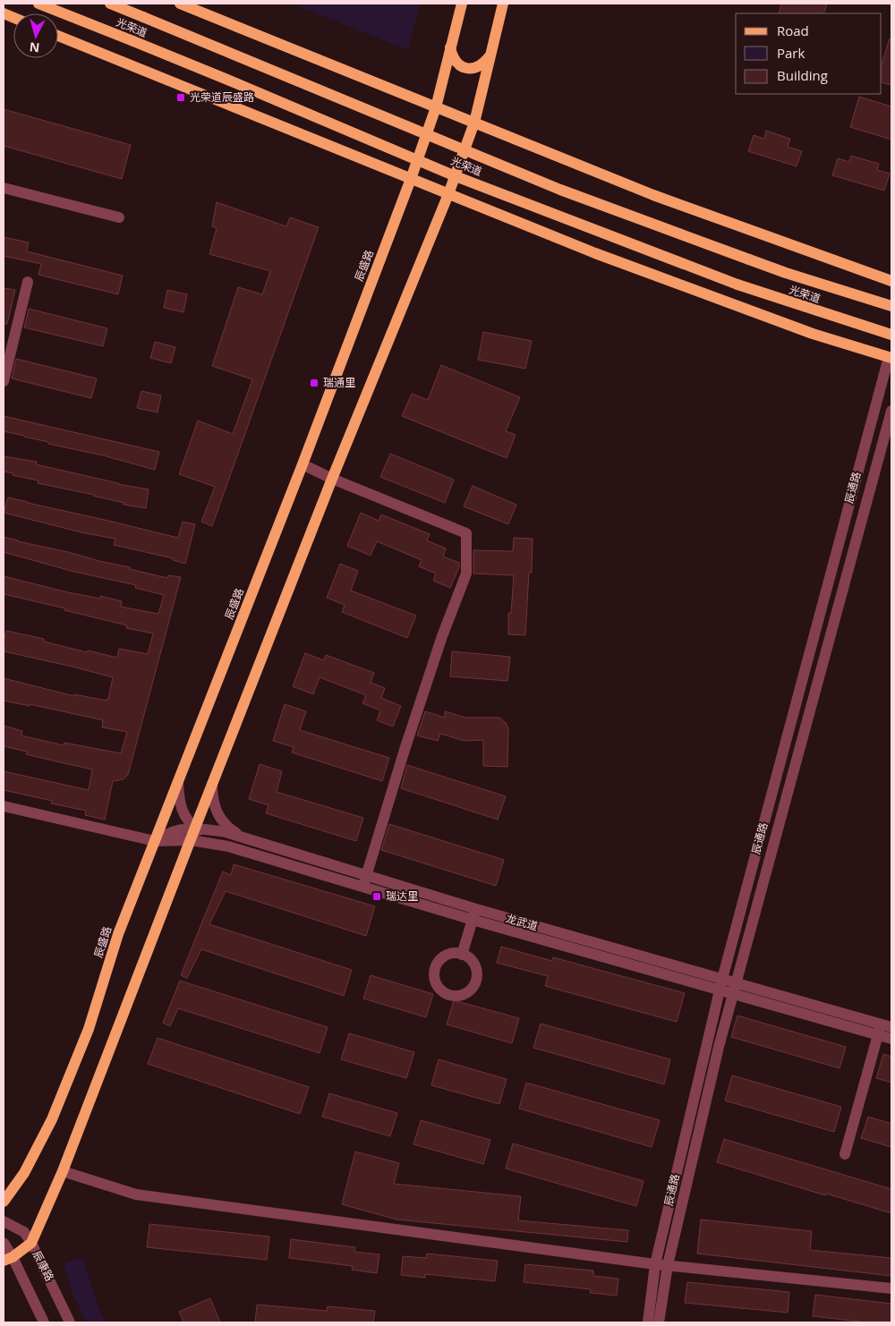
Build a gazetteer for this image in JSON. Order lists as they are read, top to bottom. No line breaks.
{"streets":{"main road":["光荣道","辰盛路"],"street":["辰通路","龙武道","辰康路"]},"crossings":[["辰盛路","龙武道"],["辰通路","龙武道"]],"places":{"transit":["光荣道辰盛路","瑞通里","瑞达里"]},"legend":["Road","Park","Building"],"north":"bottom"}
